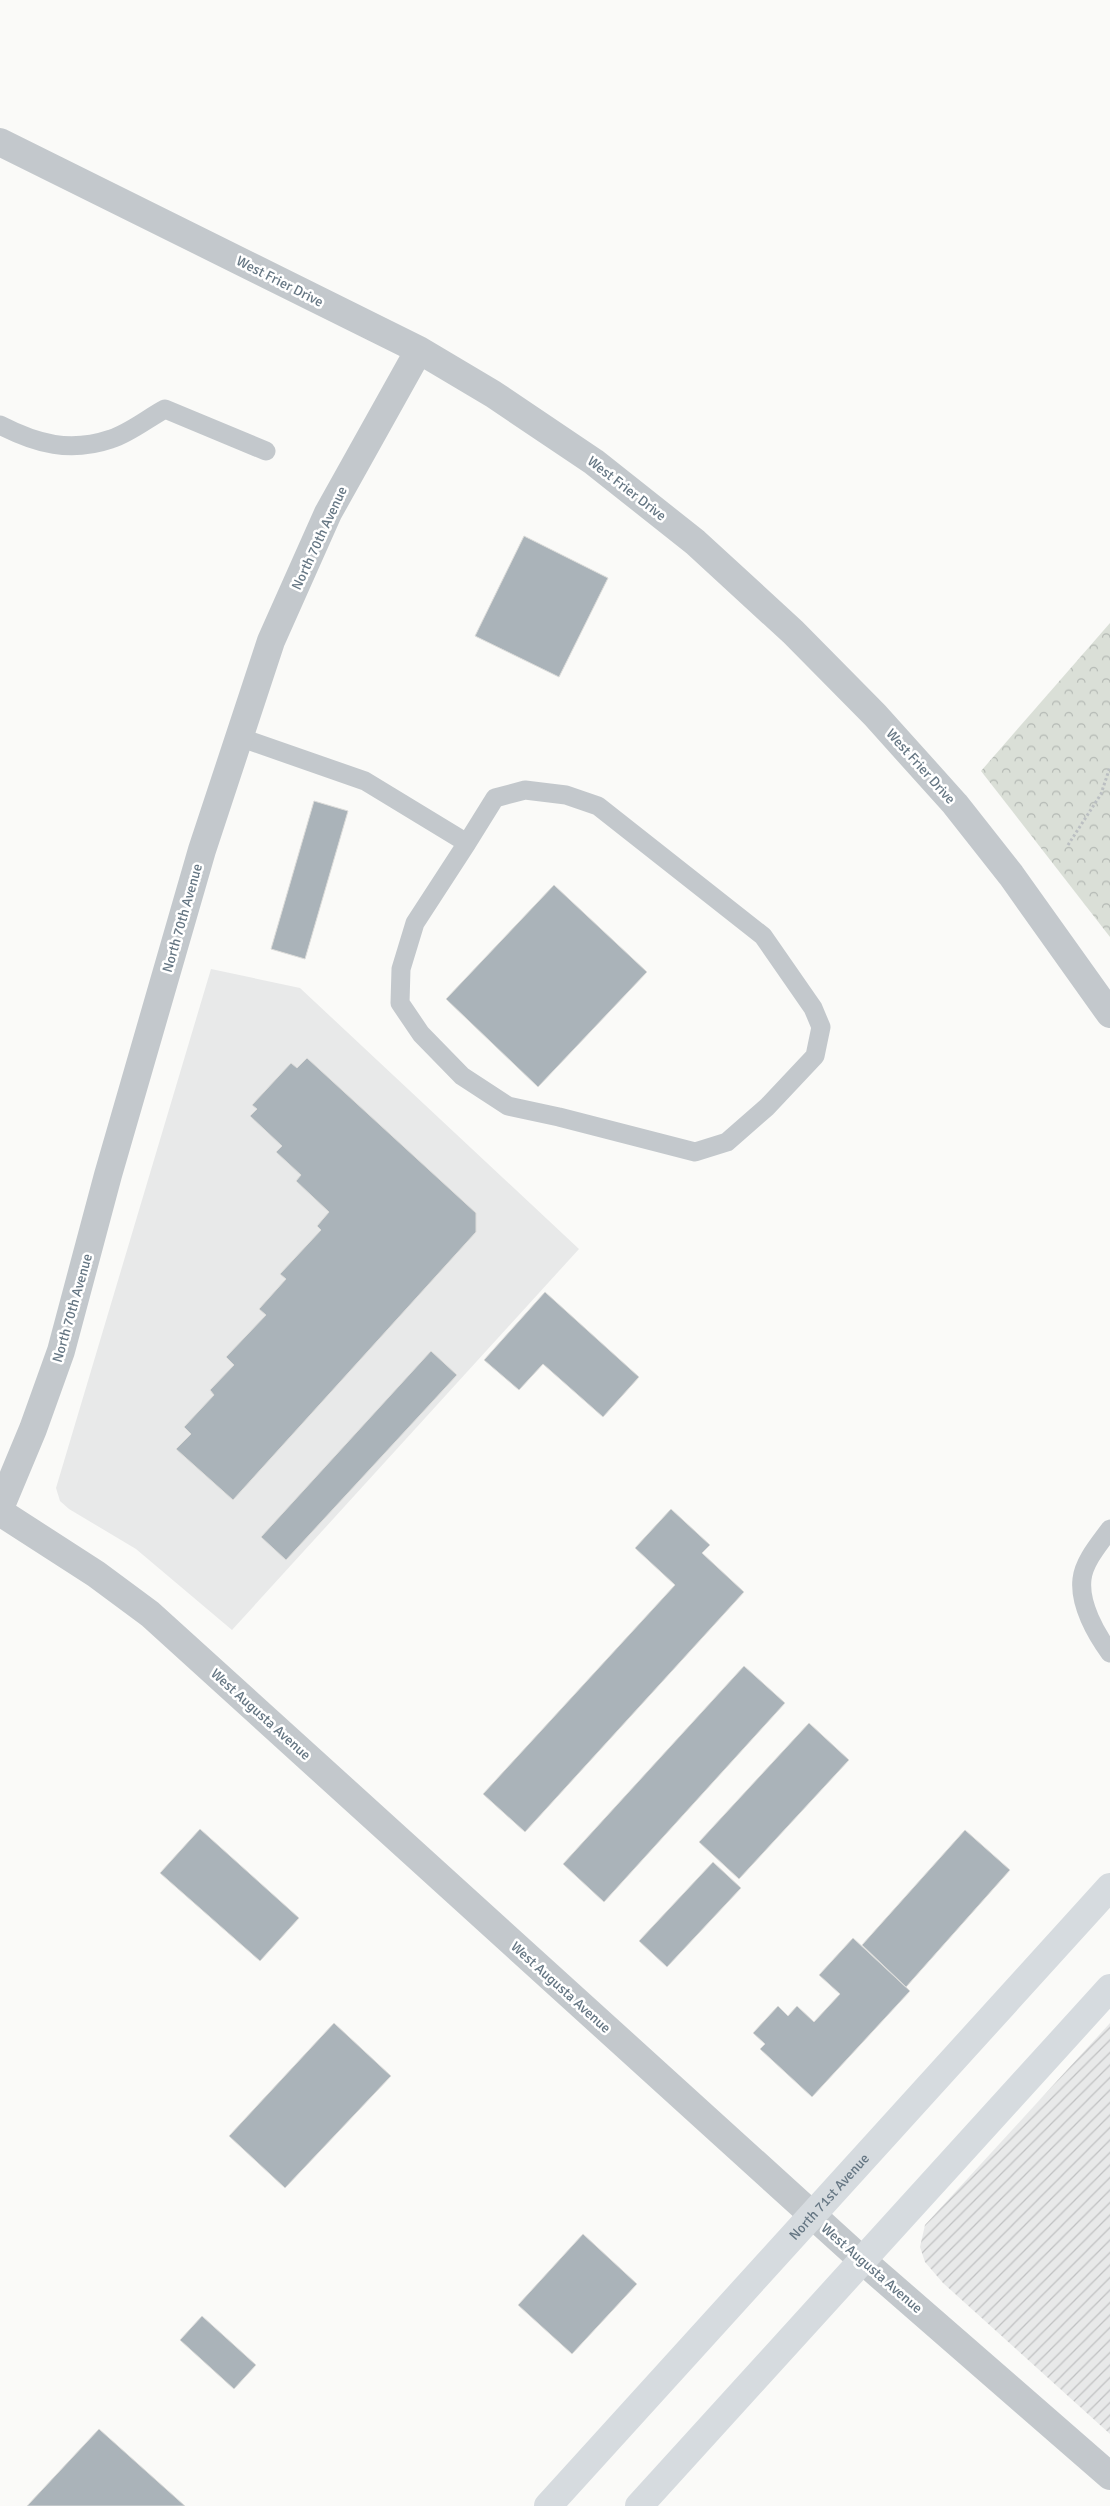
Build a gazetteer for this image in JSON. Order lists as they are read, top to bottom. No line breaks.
{"streets":{"street":["West Frier Drive","North 70th Avenue","West Augusta Avenue","North 71st Avenue"]},"crossings":[["West Frier Drive","North 70th Avenue"],["West Augusta Avenue","North 71st Avenue"]]}
